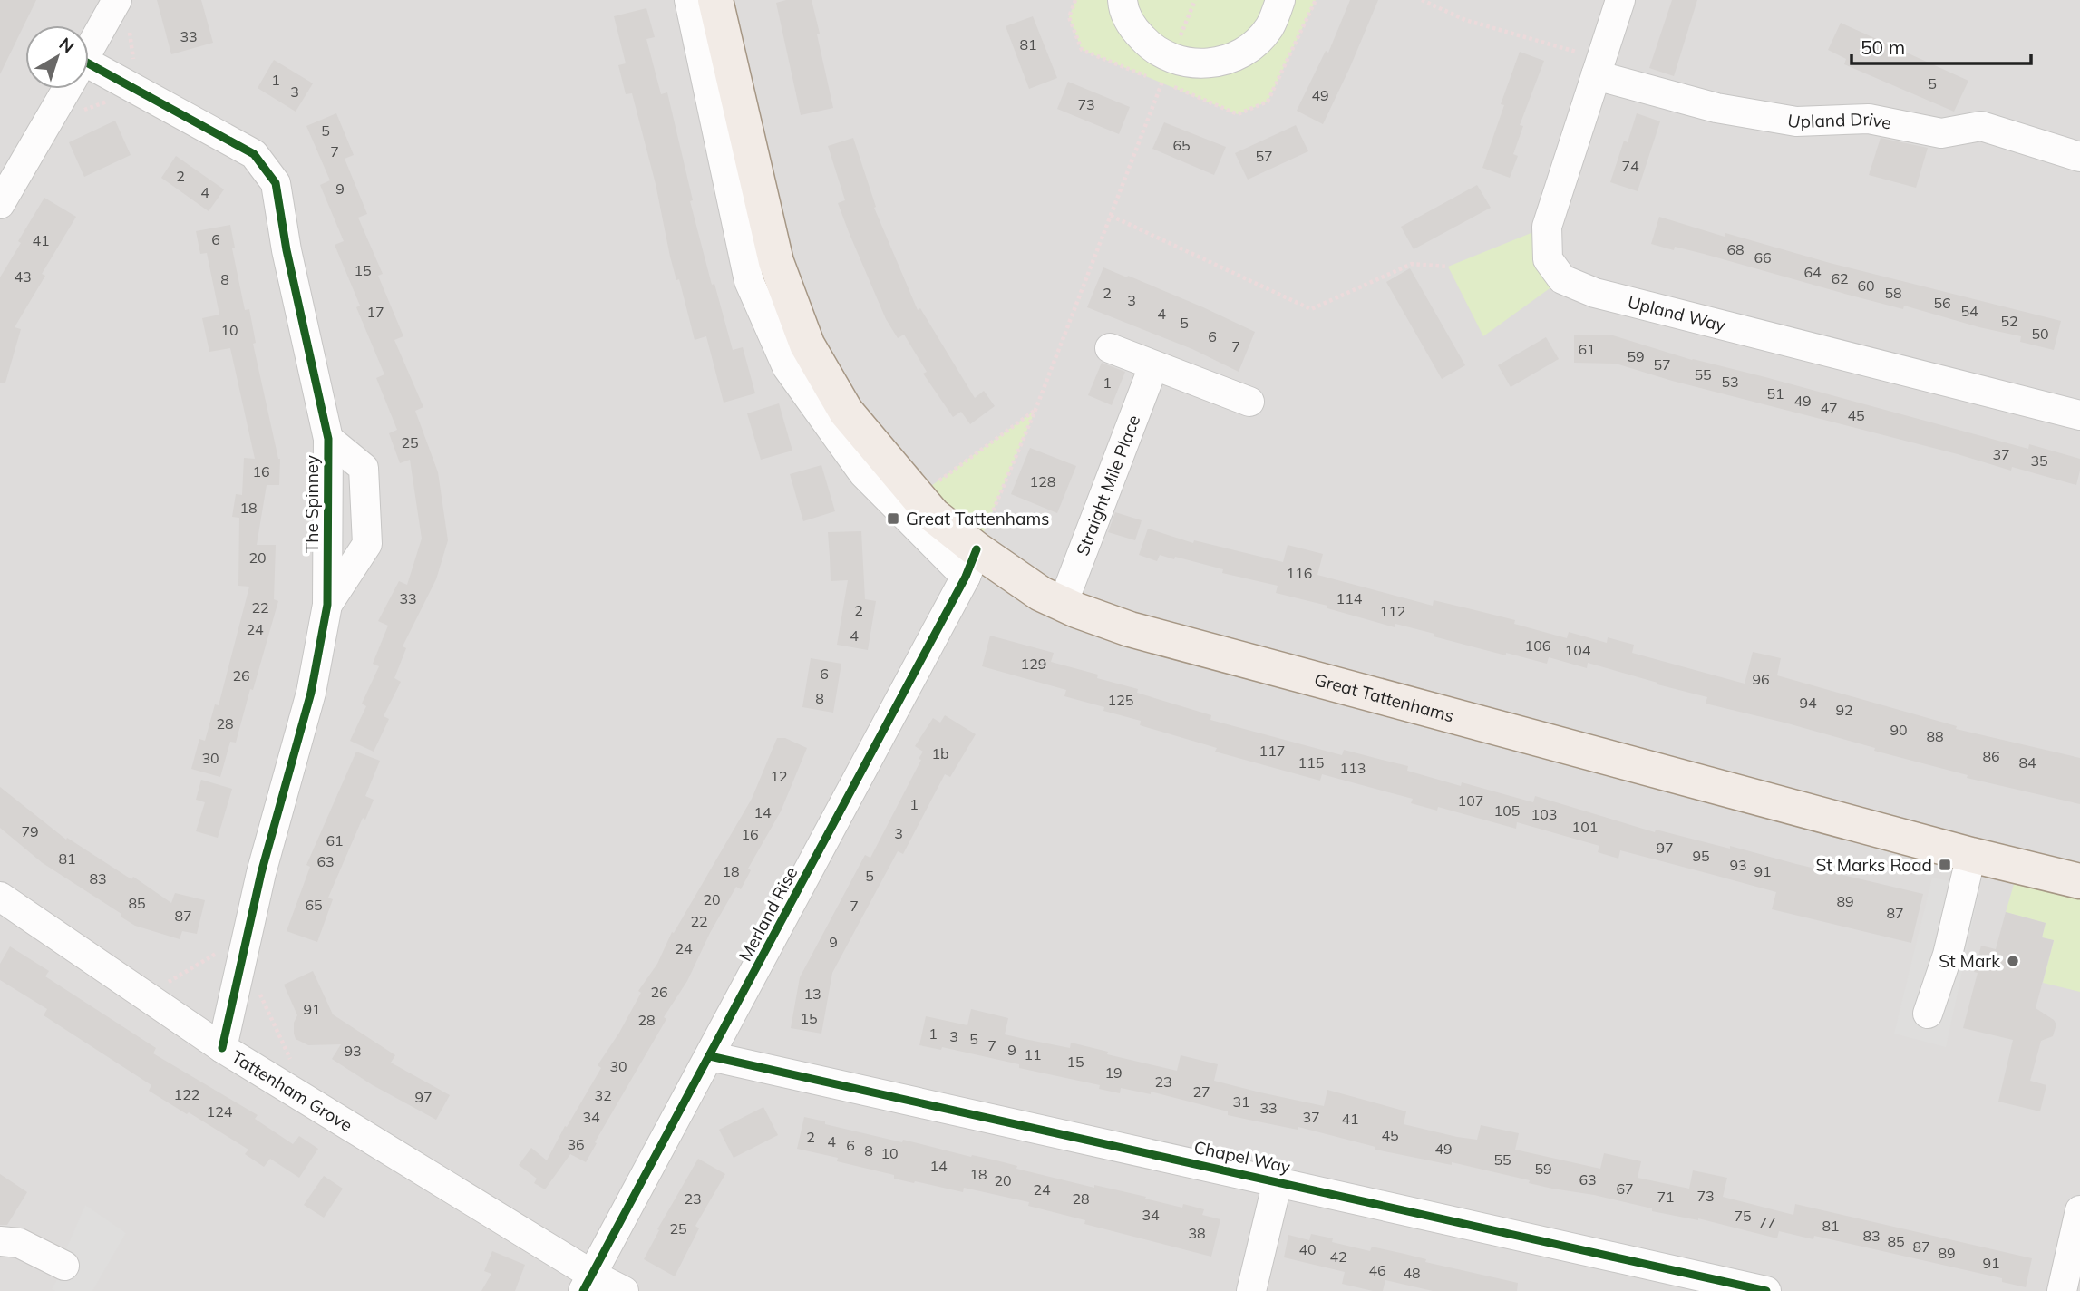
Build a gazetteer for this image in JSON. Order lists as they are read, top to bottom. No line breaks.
{"streets":{"main road":["Great Tattenhams"],"street":["Upland Drive","Upland Way","Straight Mile Place","The Spinney","Merland Rise","Tattenham Grove","Chapel Way"]},"crossings":[["Upland Drive","Upland Way"],["Straight Mile Place","Great Tattenhams"],["The Spinney","Tattenham Grove"],["Great Tattenhams","Merland Rise"],["Merland Rise","Tattenham Grove"],["Merland Rise","Chapel Way"]],"places":{"transit":["Great Tattenhams","St Marks Road"],"other":["St Mark"]},"house_numbers":["33","81","1","5","3","49","73","5","65","7","57","74","2","9","4","6","41","68","66","15","64","43","62","8","60","2","58","3","56","54","17","4","52","5","10","50","6","7","61","59","57","55","53","1","51","49","47","45","25","37","35","16","128","18","20","116","33","114","22","2","112","24","4","106","104","129","6","26","96","8","125","94","92","28","90","88","117","1b","86","30","115","84","113","12","107","1","105","14","103","101","79","3","16","61","97","95","81","63","93","18","91","5","83","20","89","85","65","7","87","87","22","9","24","26","13","91","15","28","1","3","5","7","9","93","11","15","30","19","23","27","122","32","97","31","33","124","34","37","41","45","2","4","36","6","49","8","10","55","14","59","18","63","20","67","24","73","71","23","28","34","75","77","81","25","38","83","85","87","40","89","42","91","46","48"],"scale_bar":"50 m","north":"top right"}
